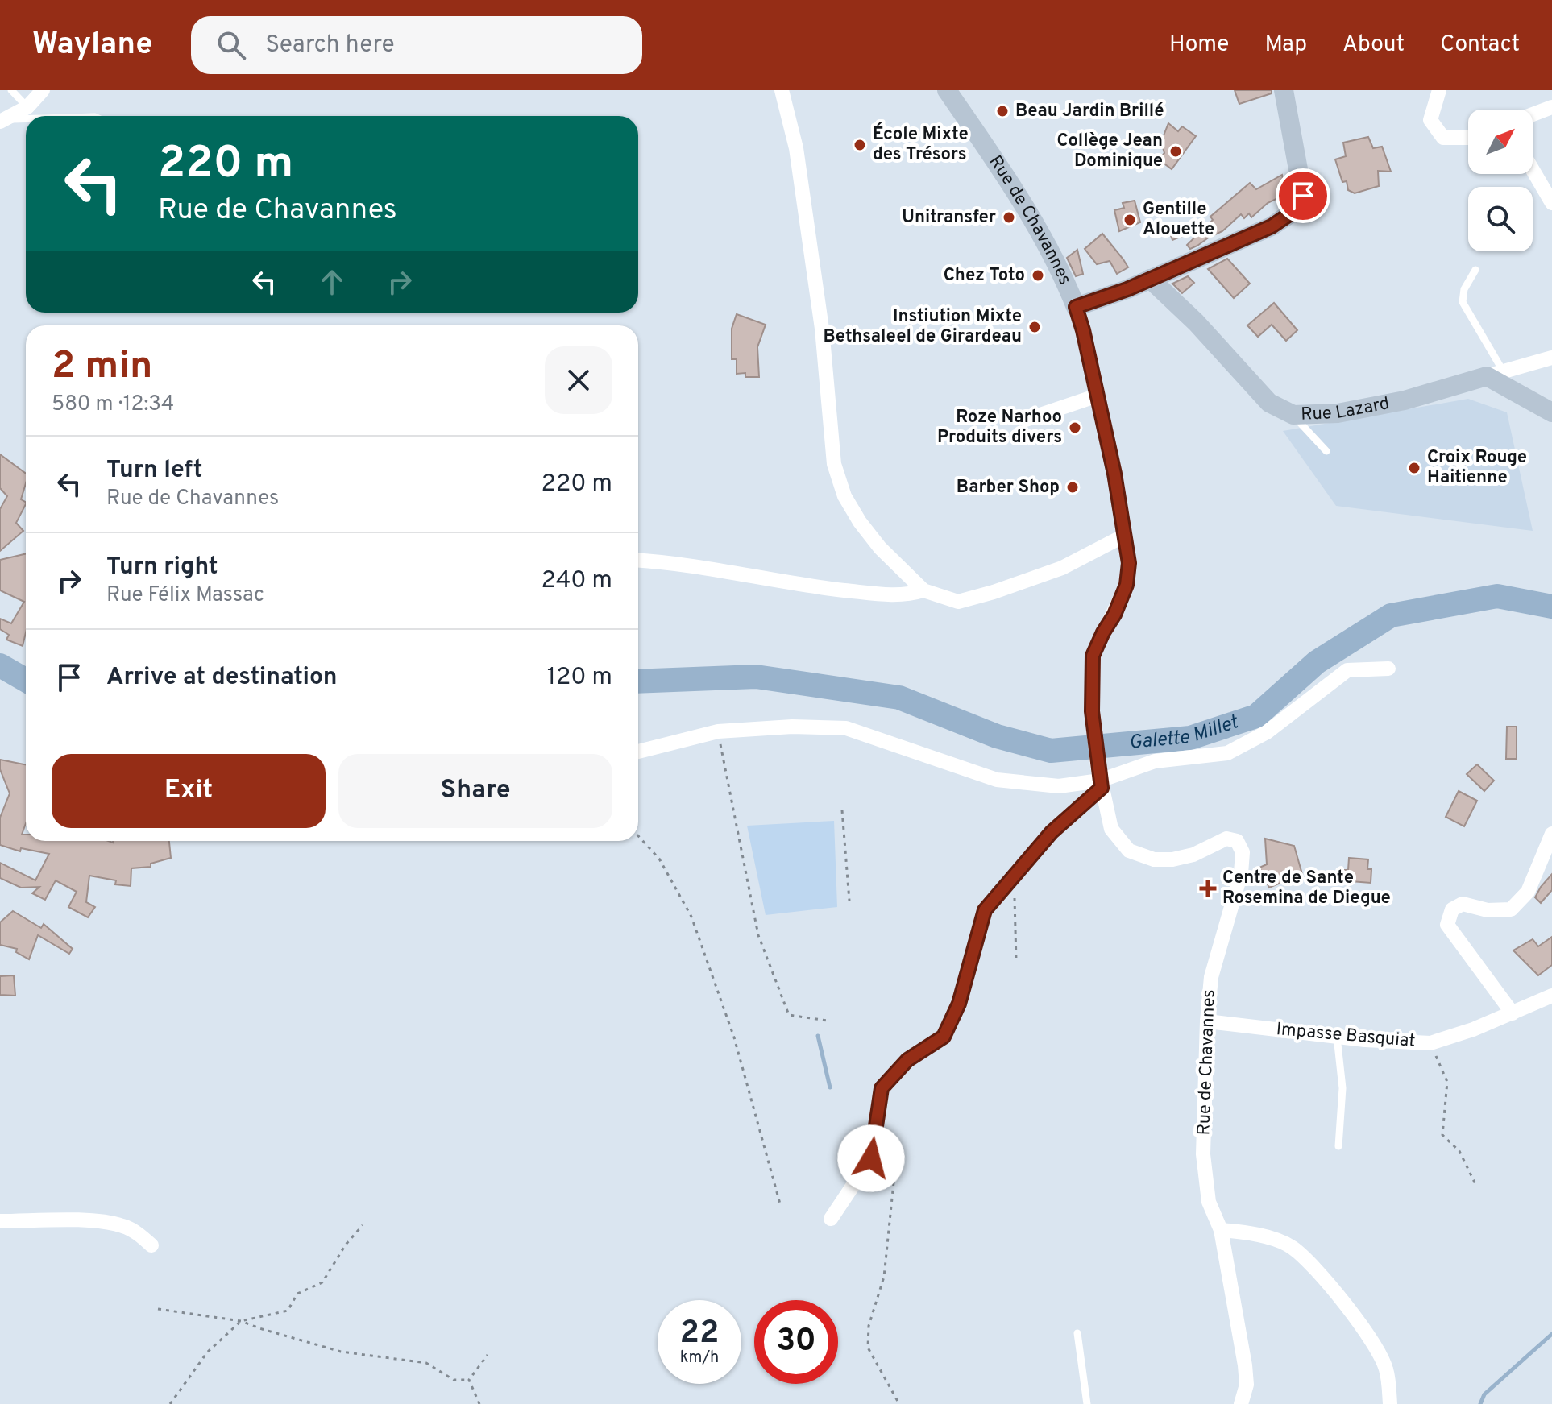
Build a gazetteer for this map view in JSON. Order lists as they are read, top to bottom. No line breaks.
{"streets":{"street":["Rue de Chavannes","Rue Lazard","Impasse Basquiat"]},"crossings":[["Rue de Chavannes","Impasse Basquiat"]],"water":["Galette Millet"],"places":{"other":["Beau Jardin Brillé","École Mixte des Trésors","Collège Jean Dominique","Unitransfer","Gentille Alouette","Chez Toto","Instiution Mixte Bethsaleel de Girardeau","Roze Narhoo Produits divers","Croix Rouge Haitienne","Barber Shop"],"health":["Centre de Sante Rosemina de Diegue"]},"north":"top right","page":{"header":"Waylane","search":"Search here","nav":["Home","Map","About","Contact"],"turn":["220 m","Rue de Chavannes"],"heading":["2 min","580 m · 12:34"],"list":[{"name":"Turn left","note":"Rue de Chavannes","value":"220 m"},{"name":"Turn right","note":"Rue Félix Massac","value":"240 m"},{"name":"Arrive at destination","value":"120 m"}],"buttons":["Exit","Share"],"speed":"22 km/h","limit":"30"}}
